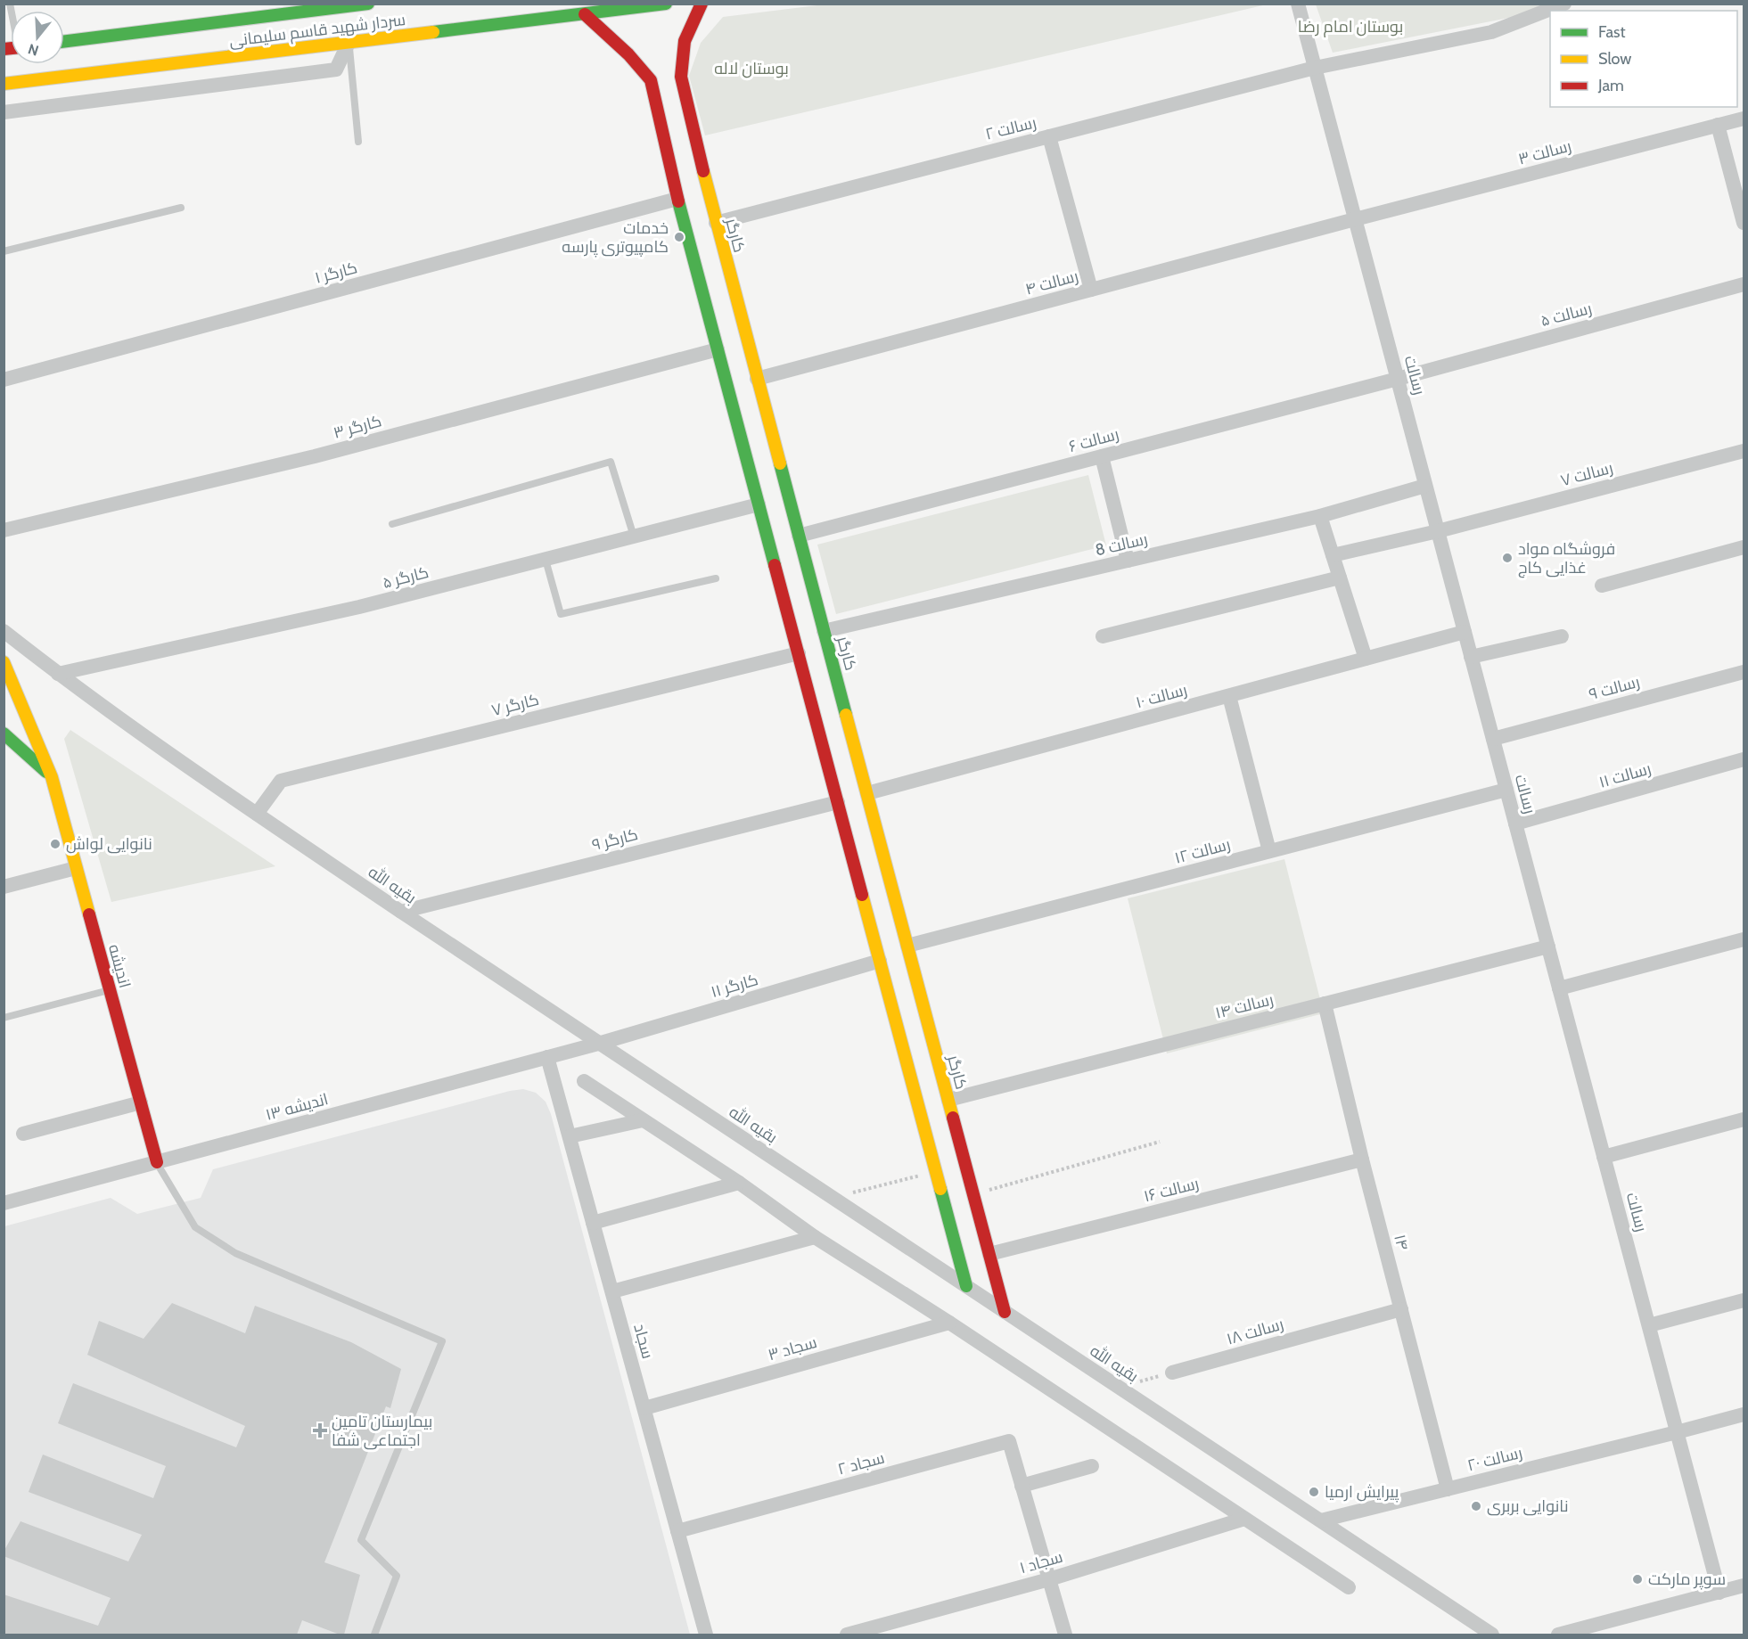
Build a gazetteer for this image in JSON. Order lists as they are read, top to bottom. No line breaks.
{"streets":{"street":["سردار شهید قاسم سلیمانی","رسالت ۲","رسالت ۳","کارگر","کارگر ۱","رسالت ۴","رسالت ۵","رسالت","کارگر ۳","رسالت ۶","رسالت ۷","رسالت 8","کارگر ۵","رسالت ۹","رسالت ۱۰","کارگر ۷","رسالت ۱۱","کارگر ۹","رسالت ۱۲","بقیه الله","اندیشه","کارگر ۱۱","رسالت ۱۴","اندیشه ۱۳","رسالت ۱۶","۱۴","رسالت ۱۸","سجاد","سجاد ۳","رسالت ۲۰","سجاد ۲","سجاد ۱"]},"crossings":[["سردار شهید قاسم سلیمانی","کارگر"],["رسالت ۲","کارگر"],["رسالت ۲","رسالت"],["رسالت ۳","رسالت ۴"],["رسالت ۳","رسالت"],["کارگر","کارگر ۱"],["کارگر","رسالت ۴"],["کارگر","کارگر ۳"],["کارگر","رسالت ۶"],["کارگر","رسالت 8"],["کارگر","کارگر ۵"],["کارگر","رسالت ۱۰"],["کارگر","کارگر ۷"],["کارگر","کارگر ۹"],["کارگر","رسالت ۱۲"],["کارگر","بقیه الله"],["کارگر","کارگر ۱۱"],["کارگر","رسالت ۱۴"],["کارگر","رسالت ۱۶"],["رسالت ۴","رسالت"],["رسالت ۵","رسالت"],["رسالت ۵","رسالت ۶"],["رسالت","رسالت ۶"],["رسالت","رسالت ۷"],["رسالت","رسالت 8"],["رسالت","رسالت ۹"],["رسالت","رسالت ۱۰"],["رسالت","رسالت ۱۱"],["رسالت","رسالت ۱۲"],["رسالت","رسالت ۱۴"],["رسالت","رسالت ۲۰"],["کارگر ۵","بقیه الله"],["کارگر ۷","بقیه الله"],["کارگر ۹","بقیه الله"],["بقیه الله","کارگر ۱۱"],["بقیه الله","اندیشه ۱۳"],["بقیه الله","رسالت ۲۰"],["اندیشه","اندیشه ۱۳"],["کارگر ۱۱","اندیشه ۱۳"],["رسالت ۱۴","۱۴"],["اندیشه ۱۳","سجاد"],["رسالت ۱۶","۱۴"],["۱۴","رسالت ۱۸"],["۱۴","رسالت ۲۰"],["سجاد","سجاد ۳"],["سجاد","سجاد ۲"],["سجاد ۲","سجاد ۱"]],"parks":["بوستان امام رضا","بوستان لاله"],"places":{"other":["خدمات کامپیوتری پارسه","فروشگاه مواد غذایی کاج","نانوایی لواش","پیرایش ارمیا","نانوایی بربری","سوپر مارکت"],"health":["بیمارستان تامین اجتماعی شفا"]},"legend":["Fast","Slow","Jam"],"north":"bottom"}
